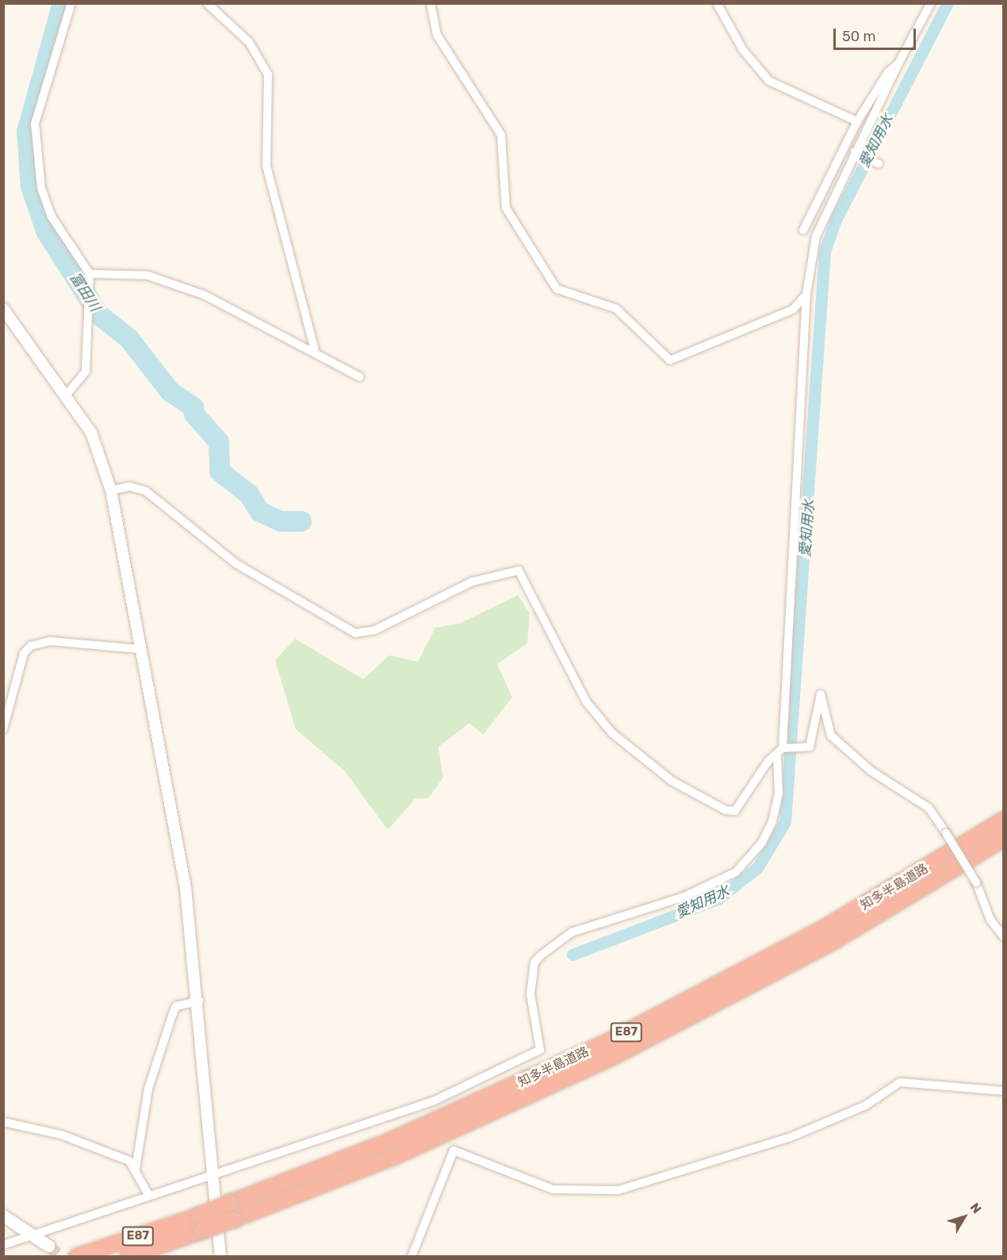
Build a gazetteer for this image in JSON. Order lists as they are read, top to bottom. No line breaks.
{"streets":{"highway":["知多半島道路","E87"]},"water":["愛知用水","富田川"],"scale_bar":"50 m","north":"top right"}
